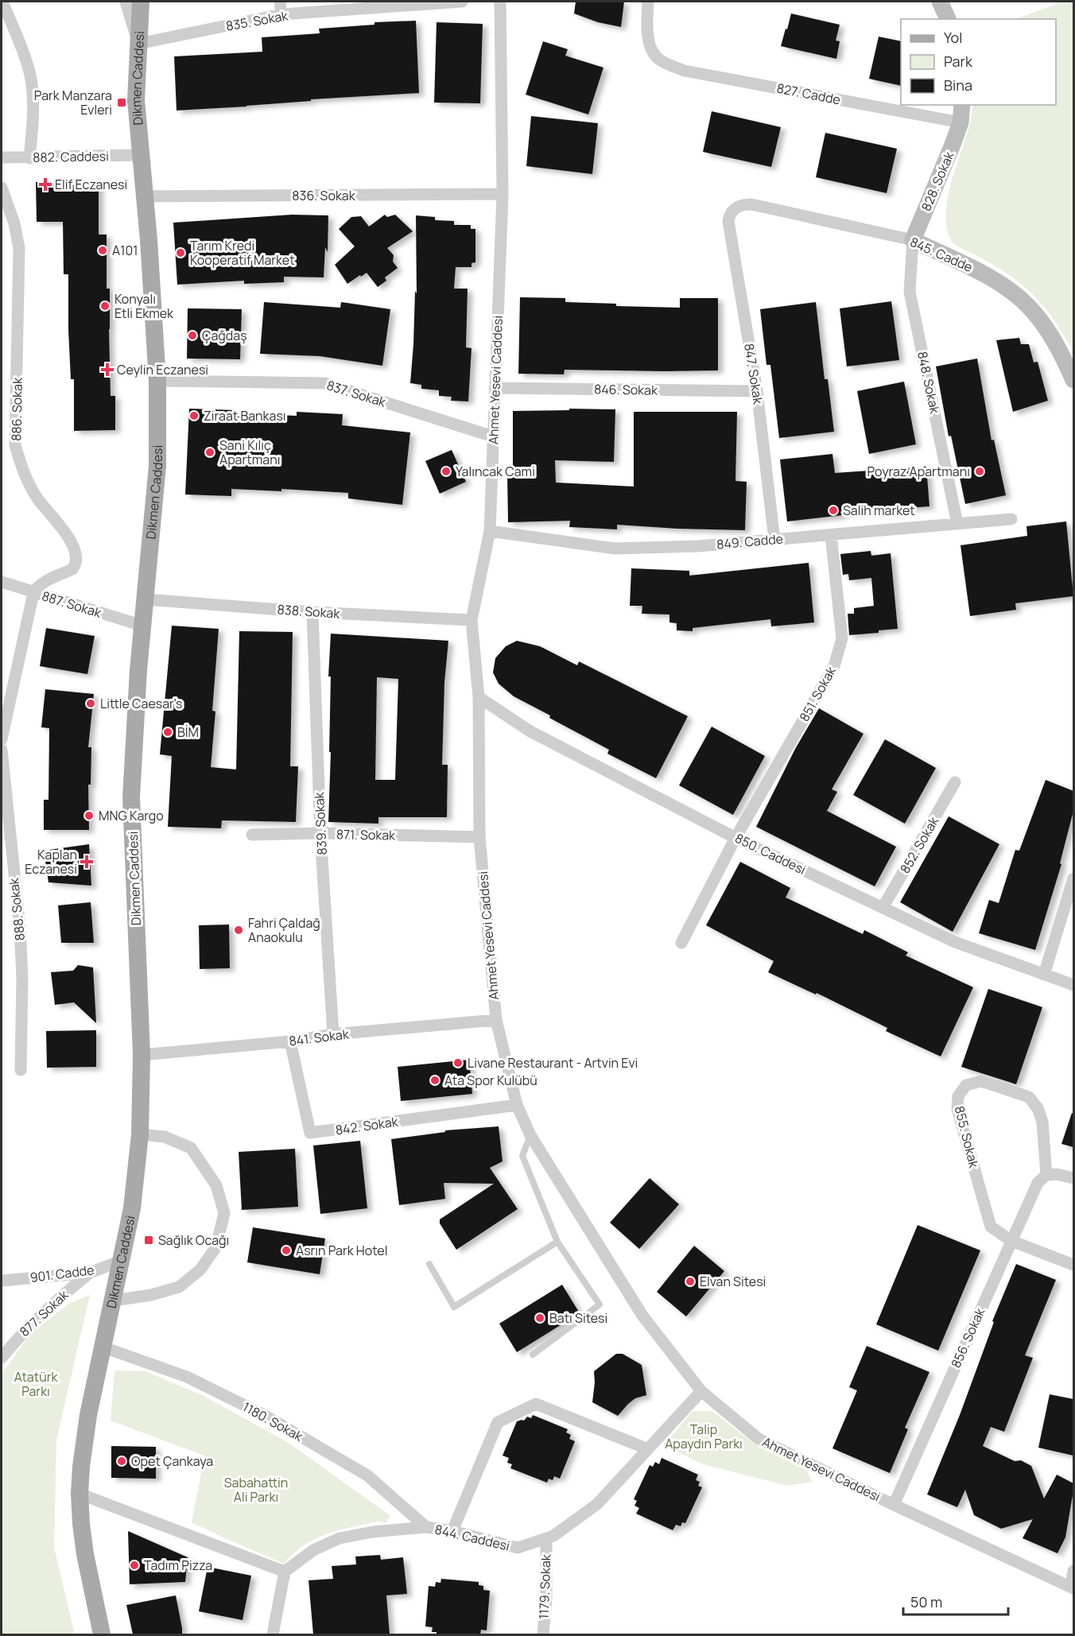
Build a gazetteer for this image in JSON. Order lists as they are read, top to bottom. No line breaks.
{"streets":{"main road":["Dikmen Caddesi"],"street":["835. Sokak","827. Cadde","882. Caddesi","828. Sokak","836. Sokak","845. Cadde","847. Sokak","Ahmet Yesevi Caddesi","848. Sokak","846. Sokak","837. Sokak","886. Sokak","849. Cadde","887. Sokak","838. Sokak","851. Sokak","839. Sokak","871. Sokak","852. Sokak","850. Caddesi","888. Sokak","841. Sokak","842. Sokak","855. Sokak","901. Cadde","877. Sokak","856. Sokak","1180. Sokak","844. Caddesi","1179. Sokak"]},"crossings":[["835. Sokak","Dikmen Caddesi"],["Dikmen Caddesi","882. Caddesi"],["Dikmen Caddesi","836. Sokak"],["Dikmen Caddesi","837. Sokak"],["Dikmen Caddesi","887. Sokak"],["Dikmen Caddesi","838. Sokak"],["Dikmen Caddesi","841. Sokak"],["Dikmen Caddesi","901. Cadde"],["Dikmen Caddesi","1180. Sokak"],["827. Cadde","828. Sokak"],["828. Sokak","845. Cadde"],["828. Sokak","848. Sokak"],["836. Sokak","Ahmet Yesevi Caddesi"],["845. Cadde","847. Sokak"],["845. Cadde","848. Sokak"],["847. Sokak","846. Sokak"],["847. Sokak","849. Cadde"],["Ahmet Yesevi Caddesi","846. Sokak"],["Ahmet Yesevi Caddesi","837. Sokak"],["Ahmet Yesevi Caddesi","849. Cadde"],["Ahmet Yesevi Caddesi","838. Sokak"],["Ahmet Yesevi Caddesi","871. Sokak"],["Ahmet Yesevi Caddesi","850. Caddesi"],["Ahmet Yesevi Caddesi","841. Sokak"],["Ahmet Yesevi Caddesi","842. Sokak"],["Ahmet Yesevi Caddesi","856. Sokak"],["Ahmet Yesevi Caddesi","844. Caddesi"],["848. Sokak","849. Cadde"],["886. Sokak","887. Sokak"],["849. Cadde","851. Sokak"],["838. Sokak","839. Sokak"],["851. Sokak","850. Caddesi"],["839. Sokak","871. Sokak"],["839. Sokak","841. Sokak"],["852. Sokak","850. Caddesi"],["841. Sokak","842. Sokak"],["855. Sokak","856. Sokak"],["901. Cadde","877. Sokak"],["1180. Sokak","844. Caddesi"],["844. Caddesi","1179. Sokak"]],"parks":["Atatürk Parkı","Talip Apaydın Parkı","Sabahattin Ali Parkı"],"places":{"transit":["Park Manzara Evleri","Sağlık Ocağı"],"health":["Elif Eczanesi","Ceylin Eczanesi","Kaplan Eczanesi"],"other":["A101","Tarım Kredi Kooperatif Market","Konyalı Etli Ekmek","Çağdaş","Ziraat Bankası","Sani Kılıç Apartmanı","Yalıncak Cami","Poyraz Apartmanı","Salih market","Little Caesar's","BİM","MNG Kargo","Fahri Çaldağ Anaokulu","Livane Restaurant - Artvin Evi","Ata Spor Kulübü","Asrın Park Hotel","Elvan Sitesi","Batı Sitesi","Opet Çankaya","Tadım Pizza"]},"legend":["Yol","Park","Bina"],"scale_bar":"50 m"}
